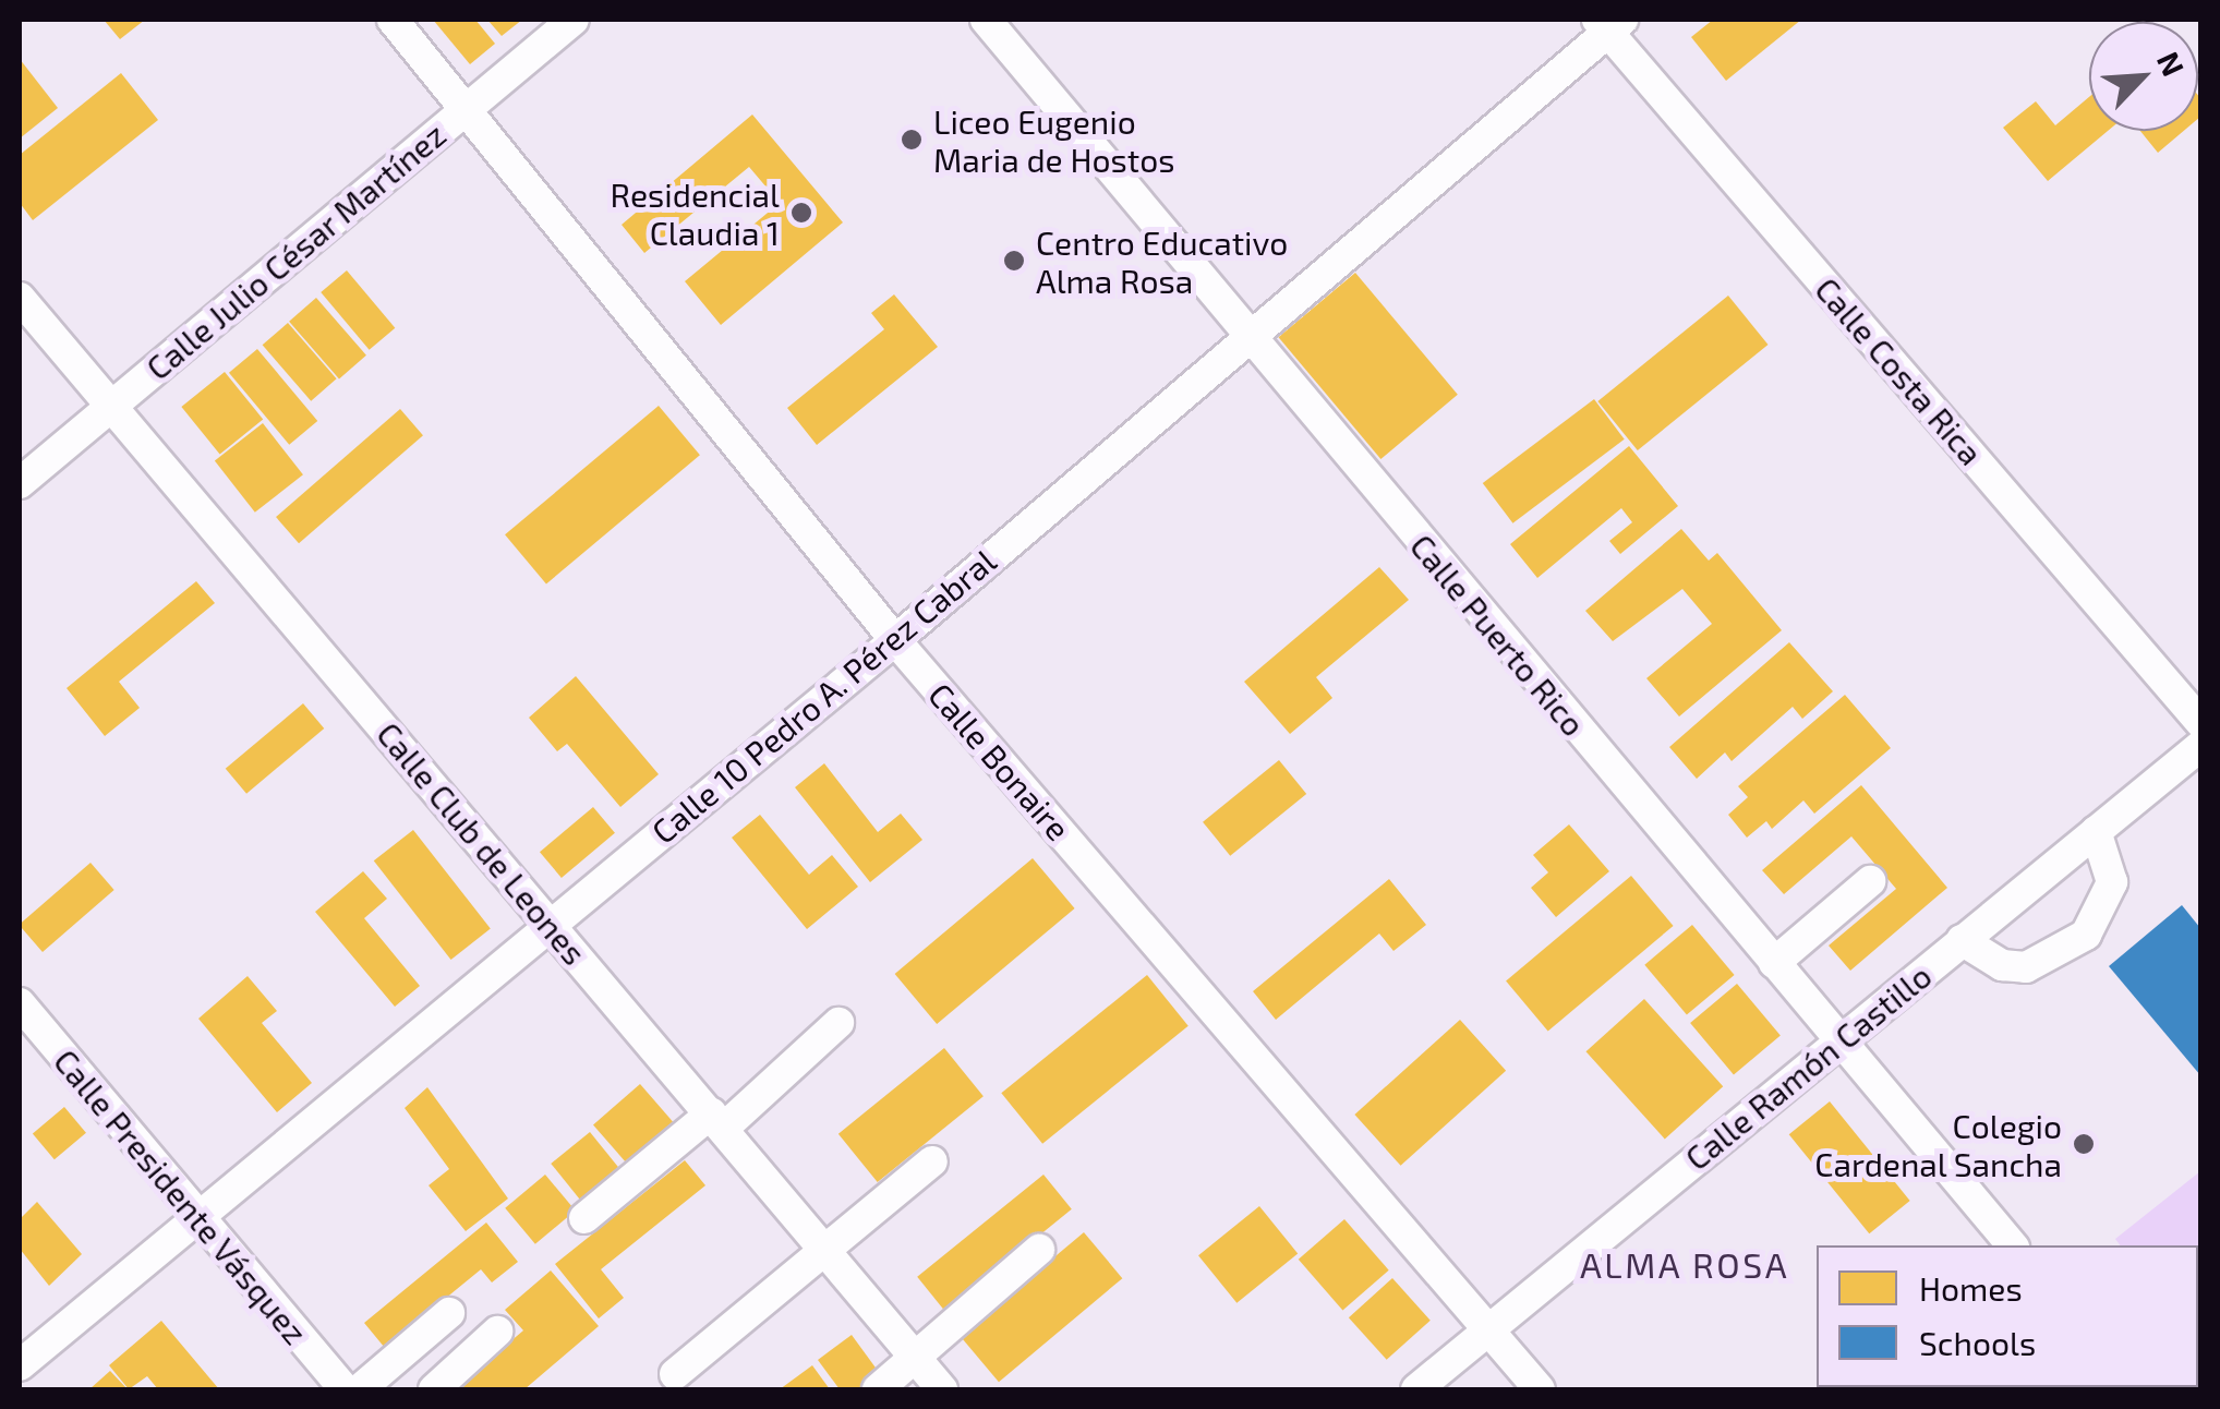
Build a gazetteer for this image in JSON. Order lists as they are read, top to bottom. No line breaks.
{"streets":{"street":["Calle Julio César Martínez","Calle Costa Rica","Calle Puerto Rico","Calle 10 Pedro A. Pérez Cabral","Calle Bonaire","Calle Club de Leones","Calle Ramón Castillo","Calle Presidente Vásquez"]},"crossings":[["Calle Julio César Martínez","Calle Bonaire"],["Calle Julio César Martínez","Calle Club de Leones"],["Calle Costa Rica","Calle 10 Pedro A. Pérez Cabral"],["Calle Puerto Rico","Calle 10 Pedro A. Pérez Cabral"],["Calle Puerto Rico","Calle Ramón Castillo"],["Calle 10 Pedro A. Pérez Cabral","Calle Bonaire"],["Calle 10 Pedro A. Pérez Cabral","Calle Club de Leones"],["Calle 10 Pedro A. Pérez Cabral","Calle Presidente Vásquez"],["Calle Bonaire","Calle Ramón Castillo"]],"districts":["ALMA ROSA"],"places":["Liceo Eugenio Maria de Hostos","Residencial Claudia 1","Centro Educativo Alma Rosa","Colegio Cardenal Sancha"],"legend":["Homes","Schools"],"north":"top right"}
